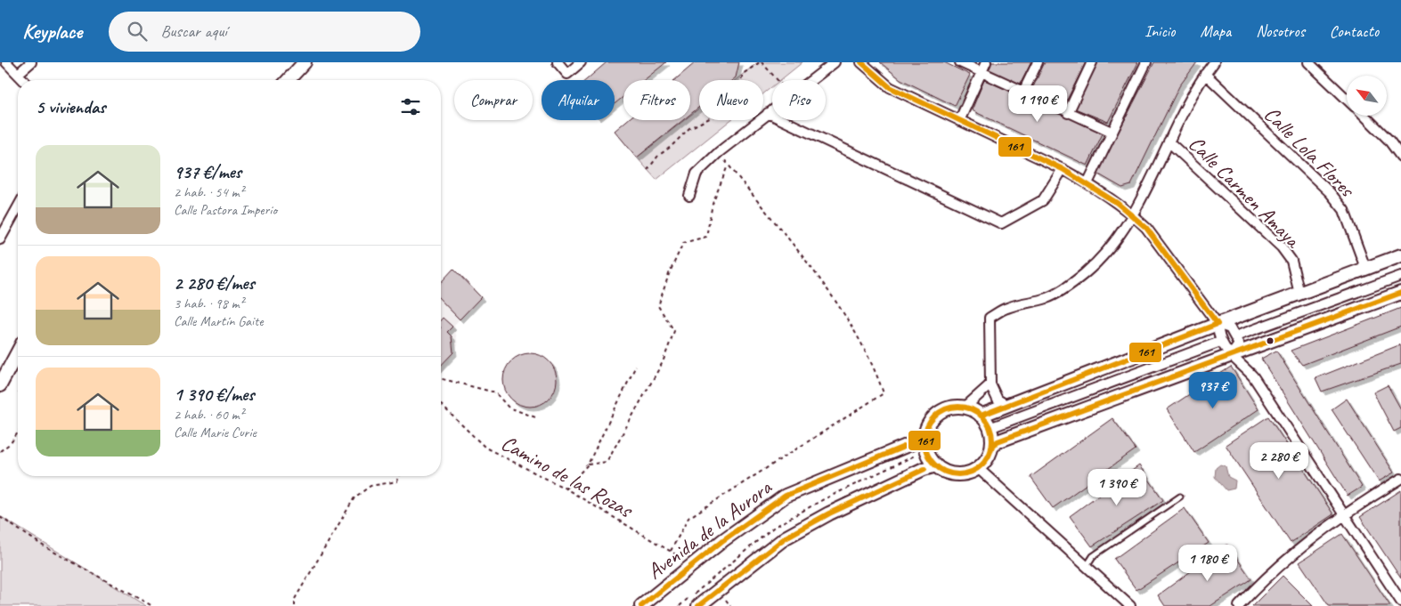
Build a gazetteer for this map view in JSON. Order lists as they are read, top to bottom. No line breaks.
{"streets":{"street":["Calle Lola Flores","Calle Carmen Amaya","Avenida de la Aurora"],"path":["Camino de las Rozas"]},"crossings":[["Camino de las Rozas","Avenida de la Aurora"]],"lines":["transit line 161"],"north":"top left","page":{"header":"Keyplace","search":"Buscar aquí","nav":["Inicio","Mapa","Nosotros","Contacto"],"chip":["Comprar","Alquilar","Filtros","Nuevo","Piso"],"heading":"5 viviendas","price":["1 190 €","937 €","2 280 €","1 390 €","1 180 €"],"list":[{"name":"937 €/mes","note":"2 hab. · 54 m² · Calle Pastora Imperio"},{"name":"2 280 €/mes","note":"3 hab. · 98 m² · Calle Martín Gaite"},{"name":"1 390 €/mes","note":"2 hab. · 60 m² · Calle Marie Curie"}]}}
